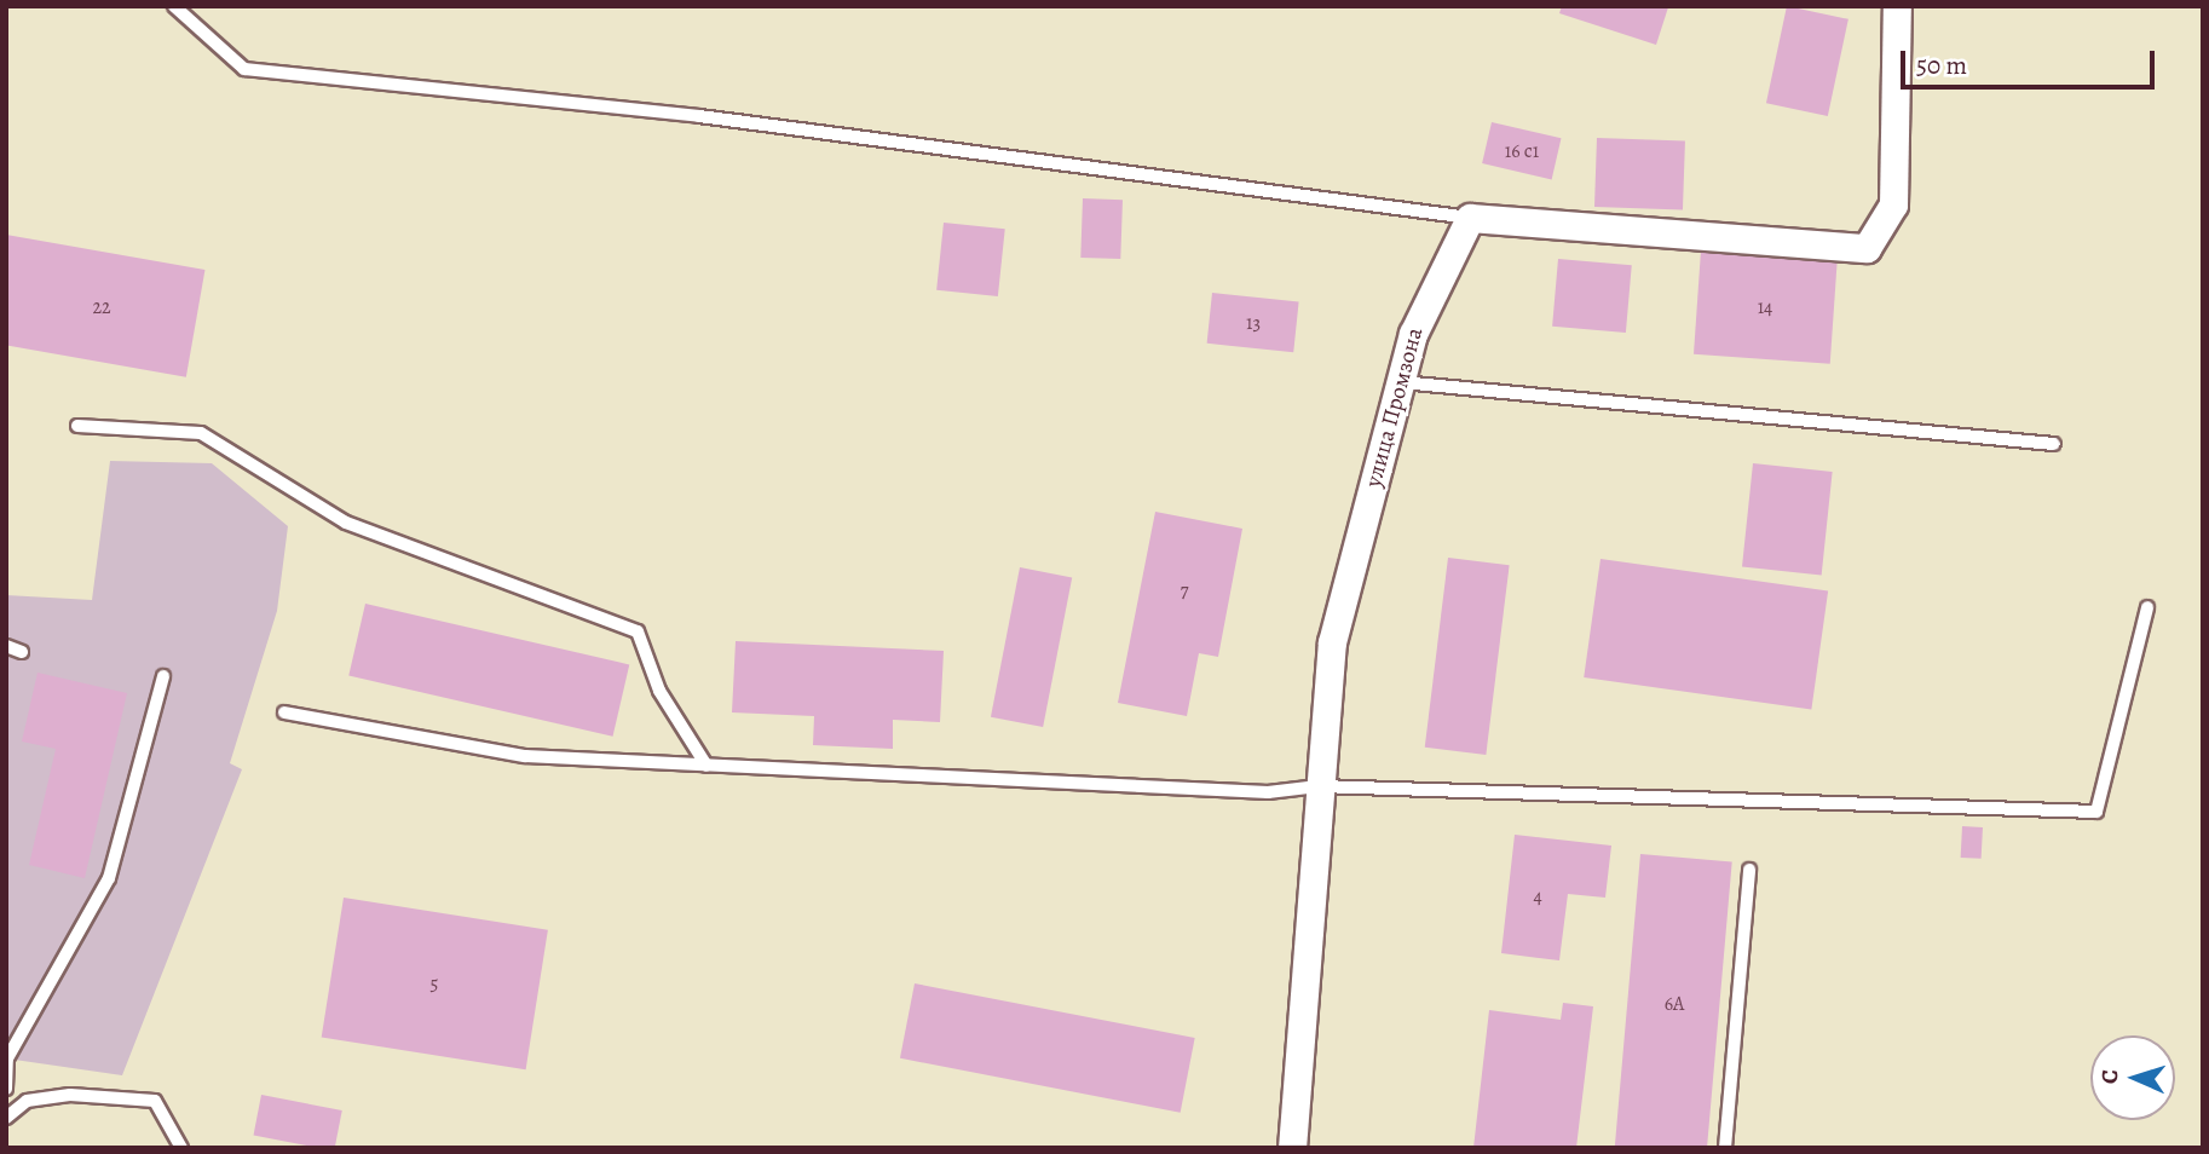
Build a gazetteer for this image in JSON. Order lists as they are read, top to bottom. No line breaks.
{"streets":{"street":["улица Промзона"]},"house_numbers":["16 с1","22","14","13","7","4","5","6А"],"scale_bar":"50 m","north":"left"}
